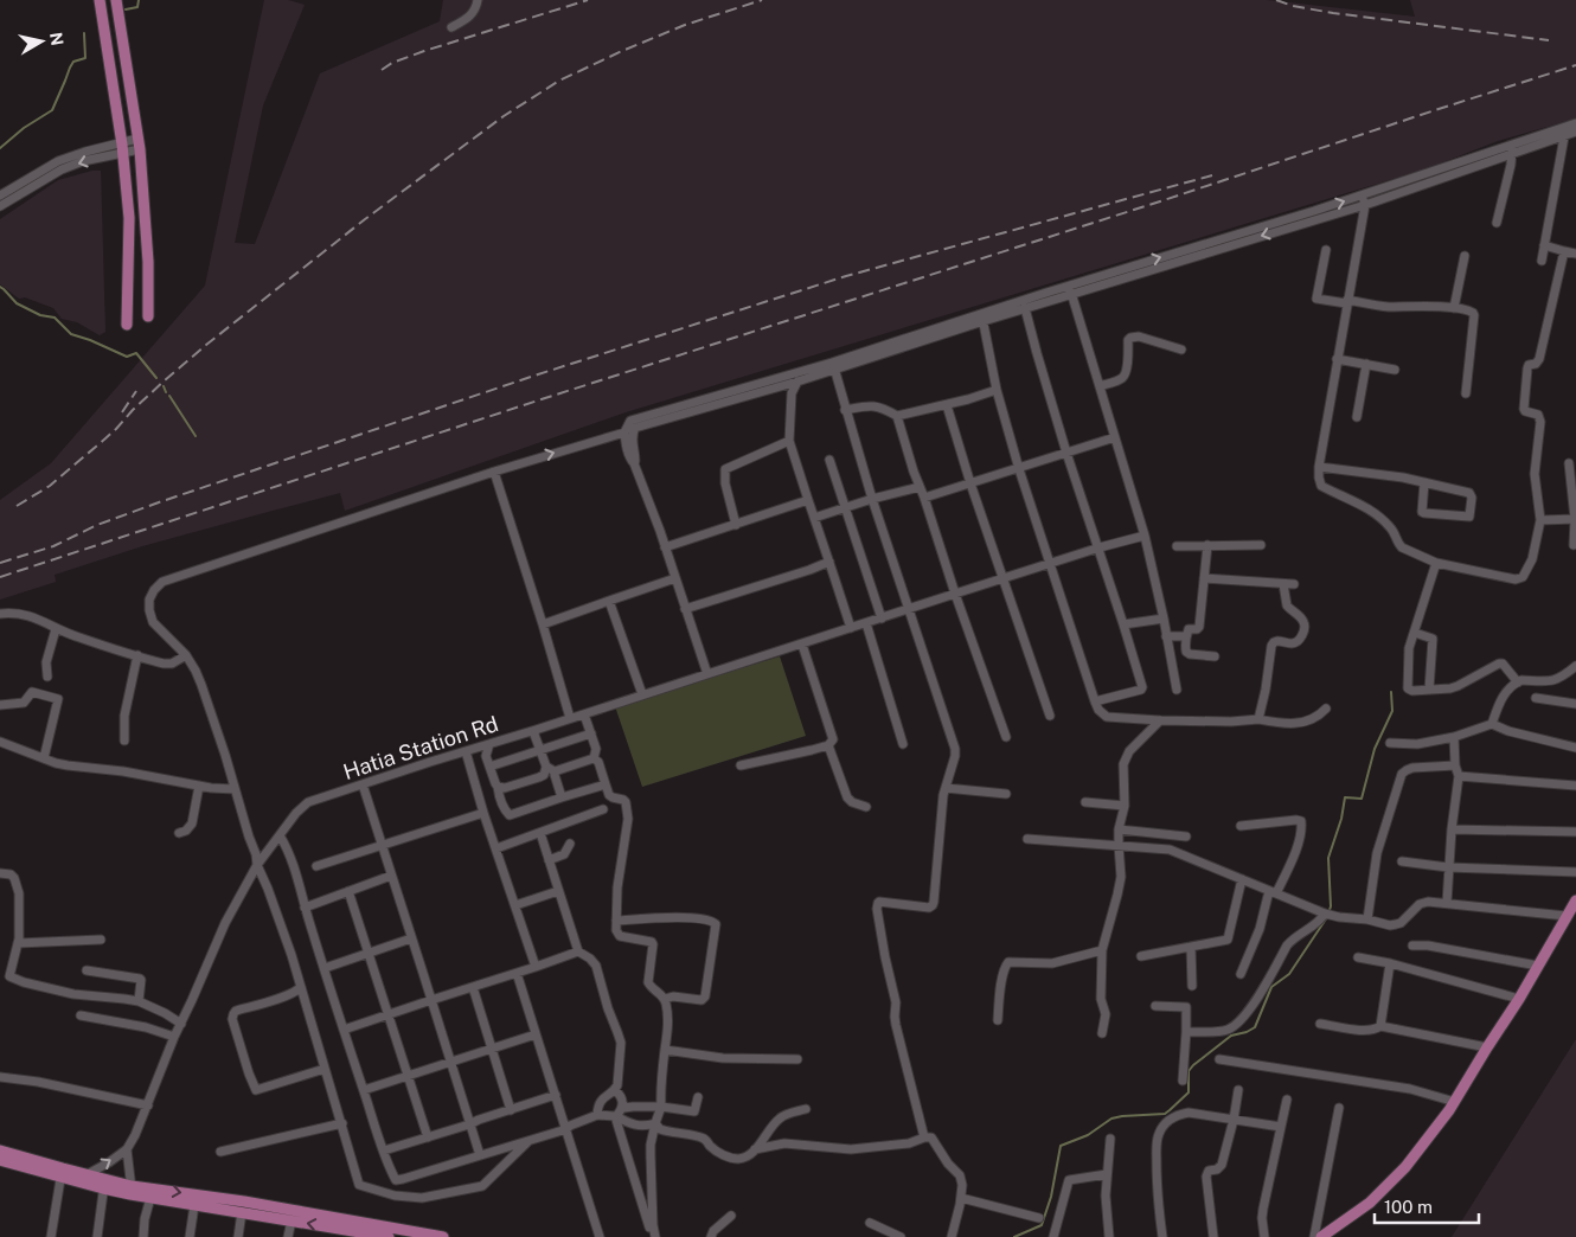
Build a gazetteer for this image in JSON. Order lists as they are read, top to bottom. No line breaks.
{"streets":{"street":["Hatia Station Rd"]},"scale_bar":"100 m","north":"right"}
